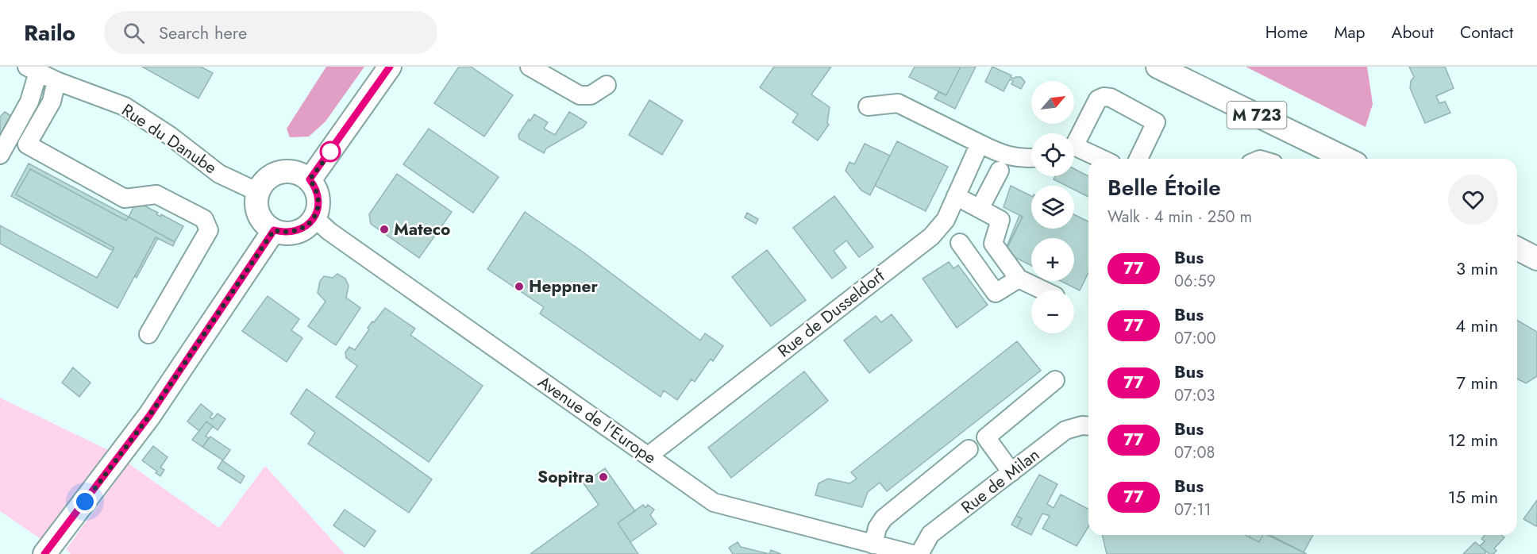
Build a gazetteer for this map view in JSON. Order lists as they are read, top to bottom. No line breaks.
{"streets":{"main road":["M 723"],"street":["Rue du Danube","Rue de Dusseldorf","Avenue de l'Europe","Rue de Milan"]},"crossings":[["Rue du Danube","Avenue de l'Europe"],["Rue de Dusseldorf","Avenue de l'Europe"]],"places":["Mateco","Heppner","Sopitra"],"lines":["bus line 77"],"north":"top right","page":{"header":"Railo","search":"Search here","nav":["Home","Map","About","Contact"],"map_buttons":["+","−"],"heading":["Belle Étoile","Walk · 4 min · 250 m"],"list":[{"mark":"77","name":"Bus","note":"06:59","value":"3 min"},{"mark":"77","name":"Bus","note":"07:00","value":"4 min"},{"mark":"77","name":"Bus","note":"07:03","value":"7 min"},{"mark":"77","name":"Bus","note":"07:08","value":"12 min"},{"mark":"77","name":"Bus","note":"07:11","value":"15 min"}]}}
